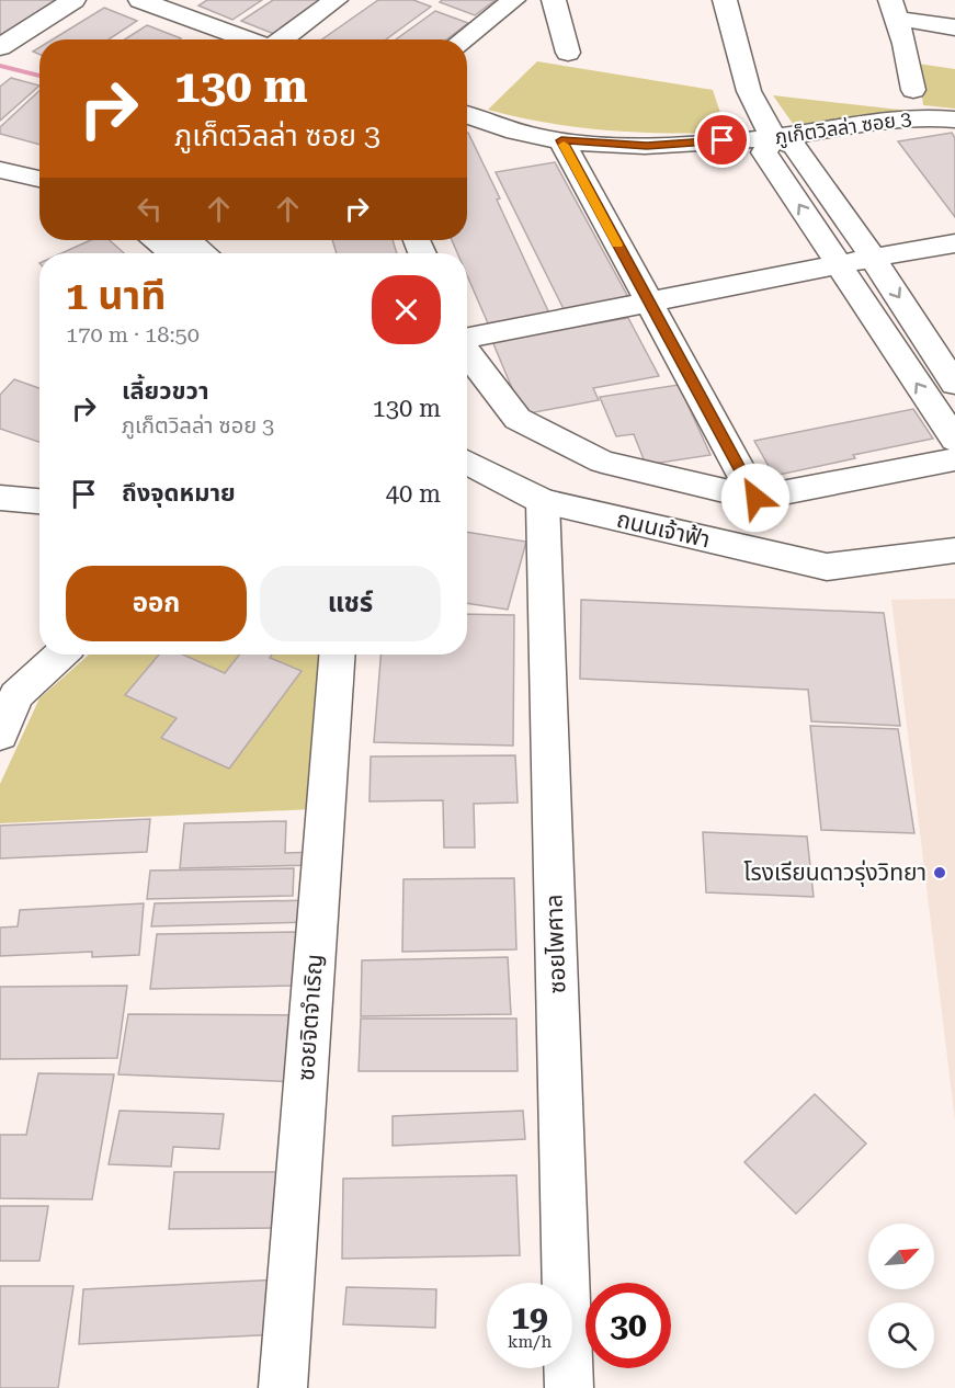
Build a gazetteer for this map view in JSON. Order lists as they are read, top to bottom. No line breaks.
{"streets":{"street":["ภูเก็ตวิลล่า ซอย 3","ถนนเจ้าฟ้า","ซอยไพศาล","ซอยจิตจำเริญ"]},"crossings":[["ถนนเจ้าฟ้า","ซอยไพศาล"]],"places":["โรงเรียนดาวรุ่งวิทยา"],"north":"top right","page":{"turn":["130 m","ภูเก็ตวิลล่า ซอย 3"],"heading":["1 นาที","170 m · 18:50"],"list":[{"name":"เลี้ยวขวา","note":"ภูเก็ตวิลล่า ซอย 3","value":"130 m"},{"name":"ถึงจุดหมาย","value":"40 m"}],"buttons":["ออก","แชร์"],"speed":"19 km/h","limit":"30"}}
